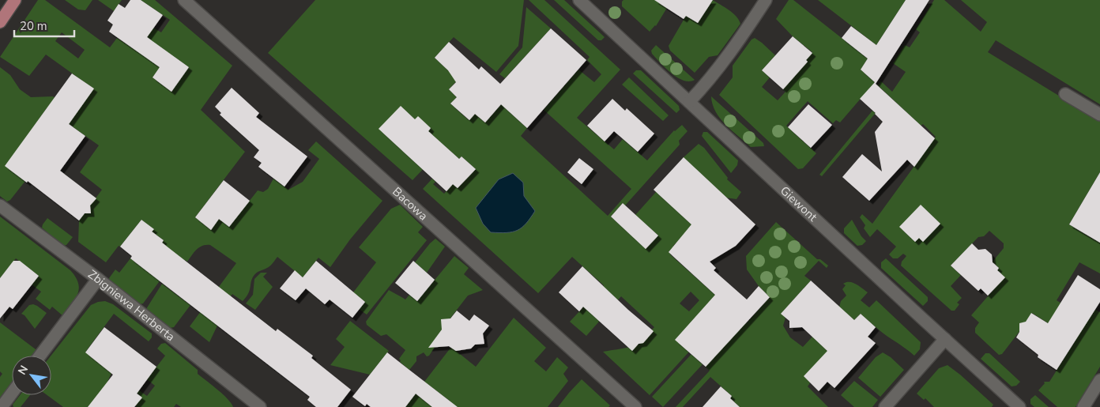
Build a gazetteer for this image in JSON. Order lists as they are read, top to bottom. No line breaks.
{"streets":{"street":["Bacowa","Giewont","Zbigniewa Herberta"]},"scale_bar":"20 m","north":"top left"}
